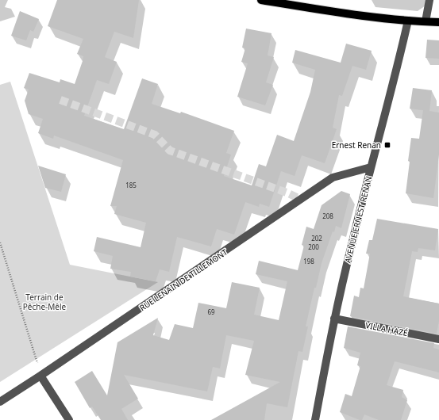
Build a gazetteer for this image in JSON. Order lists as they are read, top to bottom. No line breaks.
{"streets":{"street":["AVENUE ERNEST RENAN","RUE LENAIN DE TILLEMONT","VILLA HAZÉ"]},"crossings":[["AVENUE ERNEST RENAN","RUE LENAIN DE TILLEMONT"],["AVENUE ERNEST RENAN","VILLA HAZÉ"]],"parks":["Terrain de Pêche-Mêle"],"places":{"transit":["Ernest Renan"]},"house_numbers":["185","208","202","200","198","69"]}
